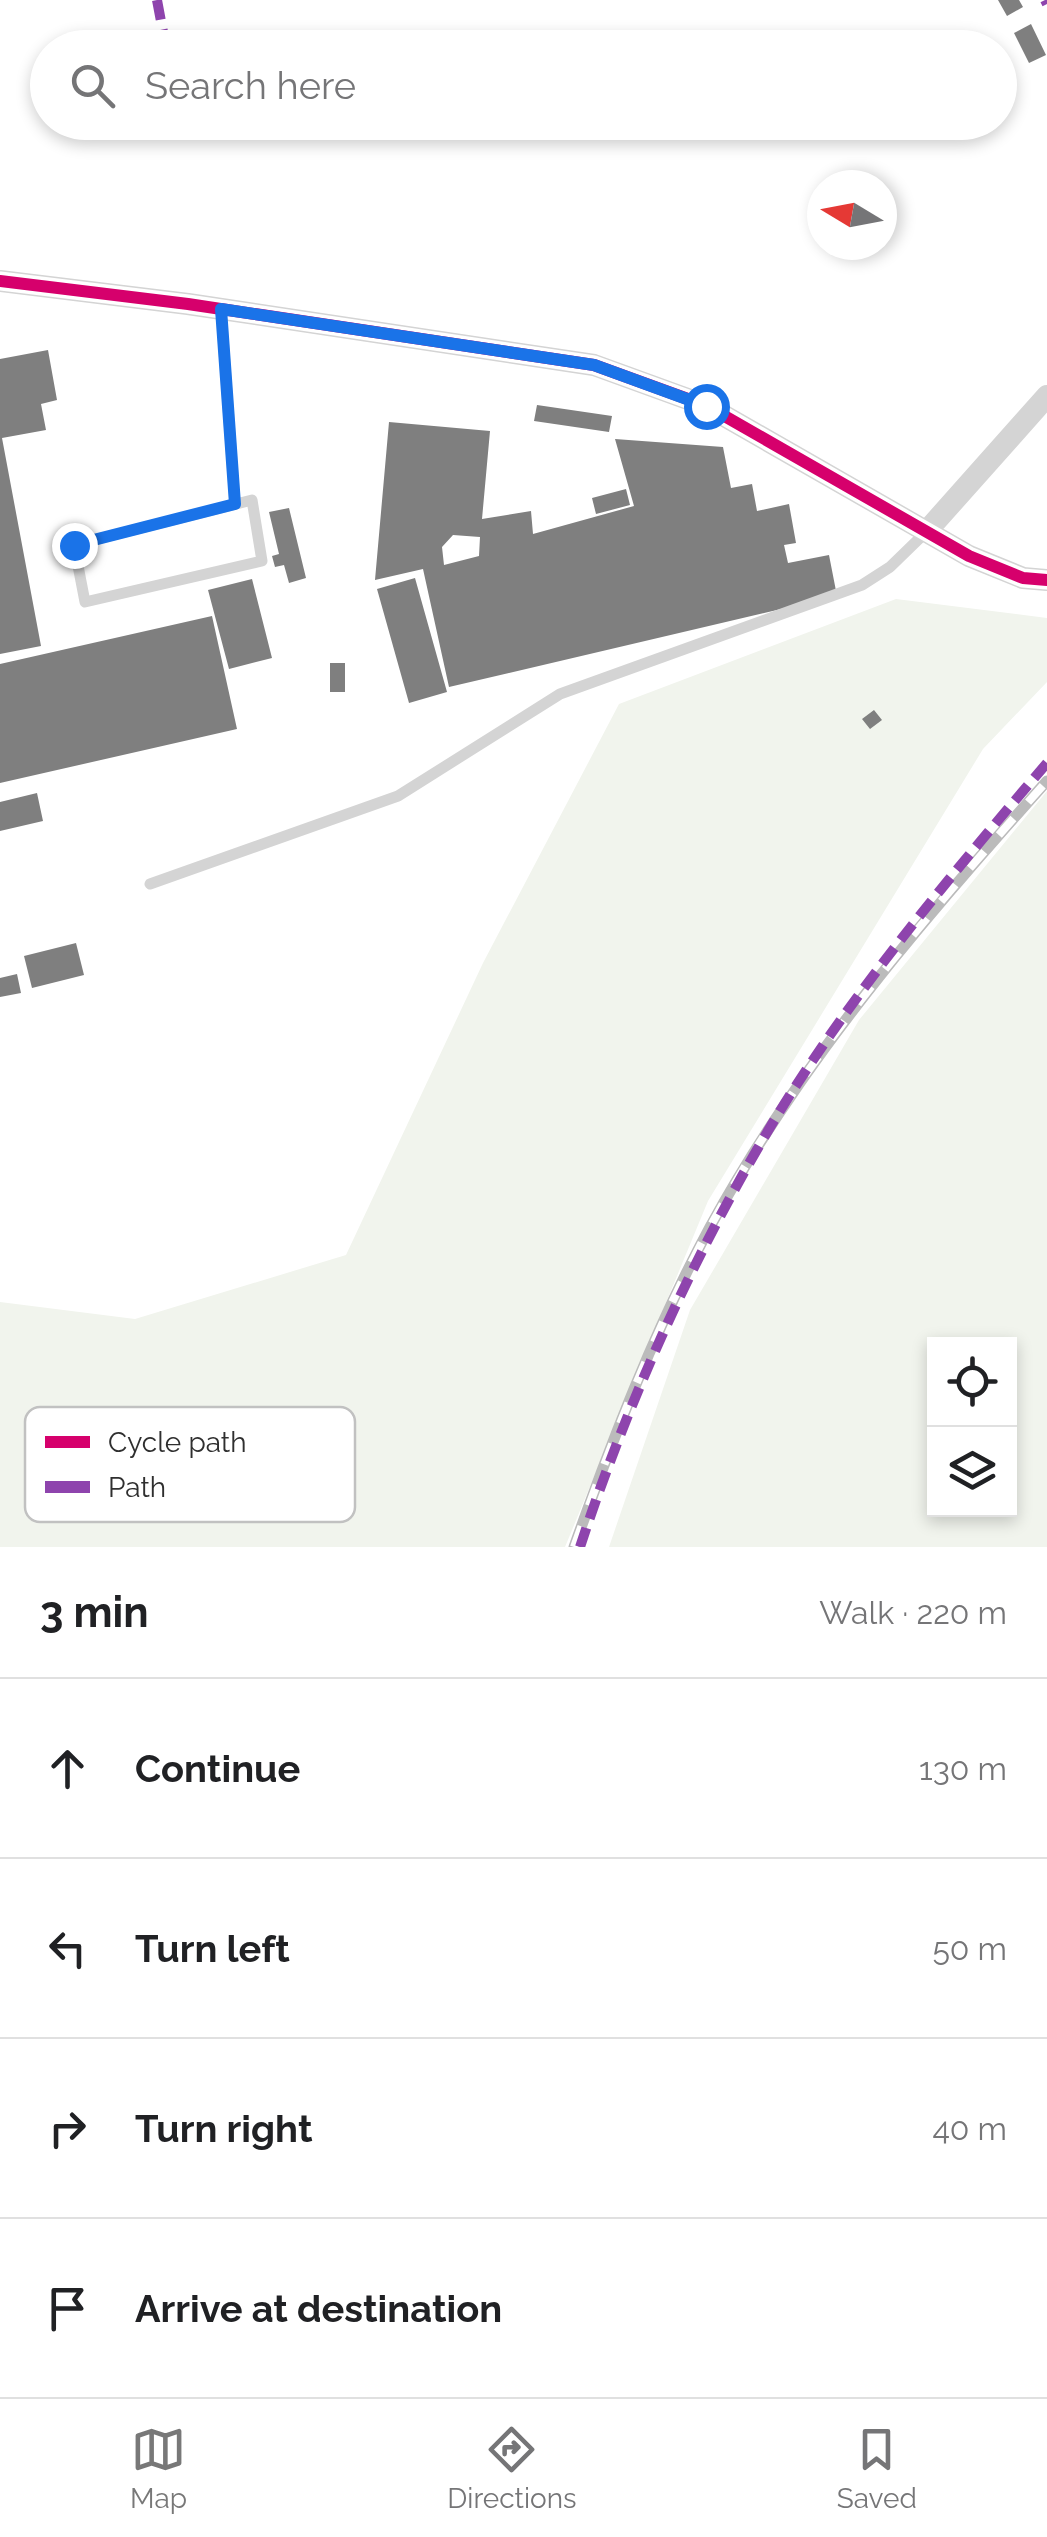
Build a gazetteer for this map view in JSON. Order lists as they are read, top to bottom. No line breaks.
{"legend":["Cycle path","Path"],"north":"left","page":{"search":"Search here","heading":["3 min","Walk · 220 m"],"list":[["Continue","130 m"],["Turn left","50 m"],["Turn right","40 m"],"Arrive at destination"],"nav":["Map","Directions","Saved"]}}
